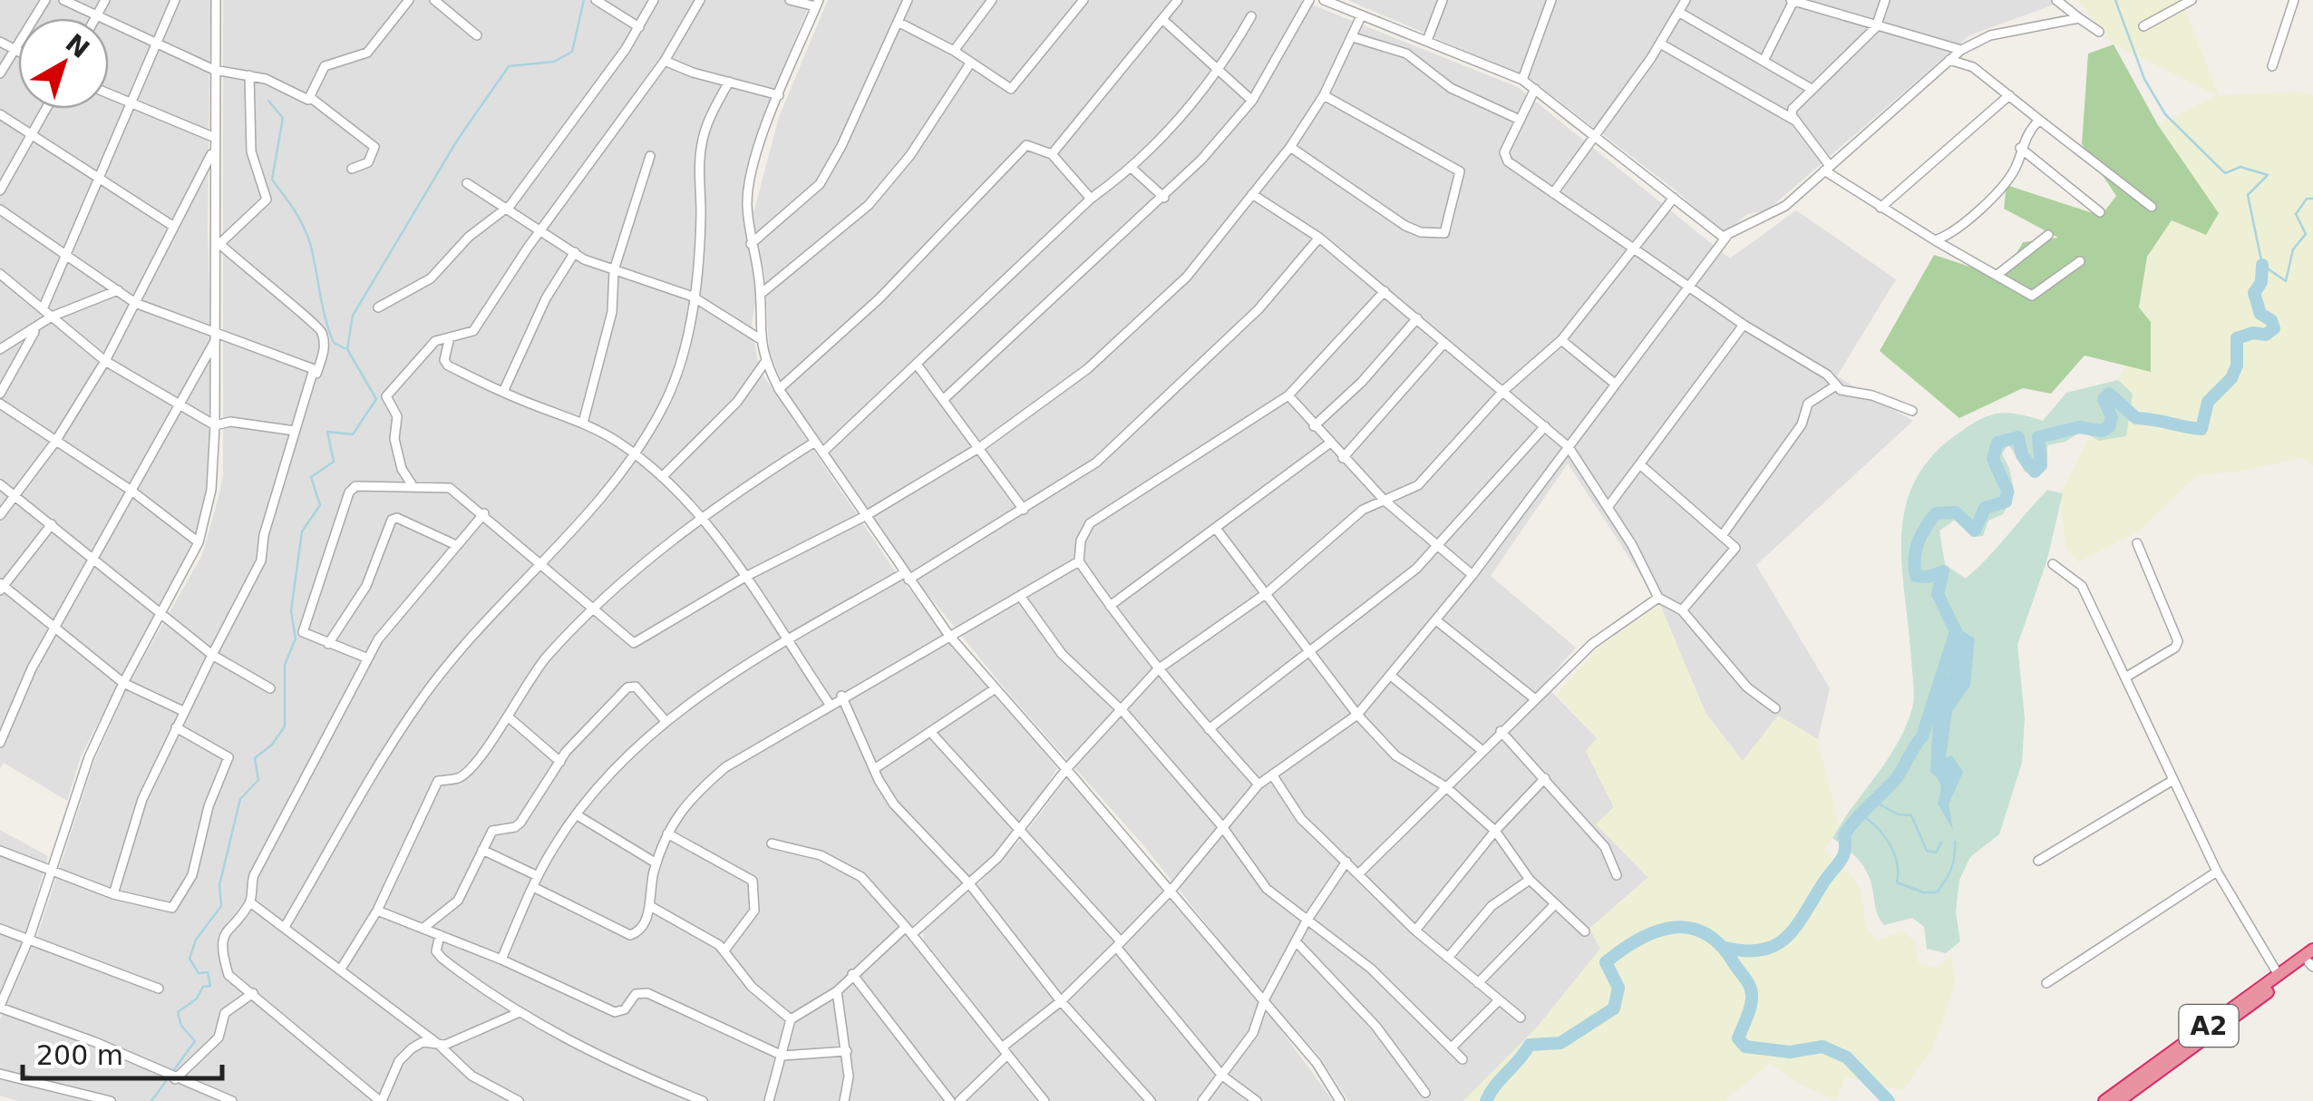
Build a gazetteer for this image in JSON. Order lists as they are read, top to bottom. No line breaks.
{"streets":{"highway":["A2"]},"scale_bar":"200 m","north":"top right"}
